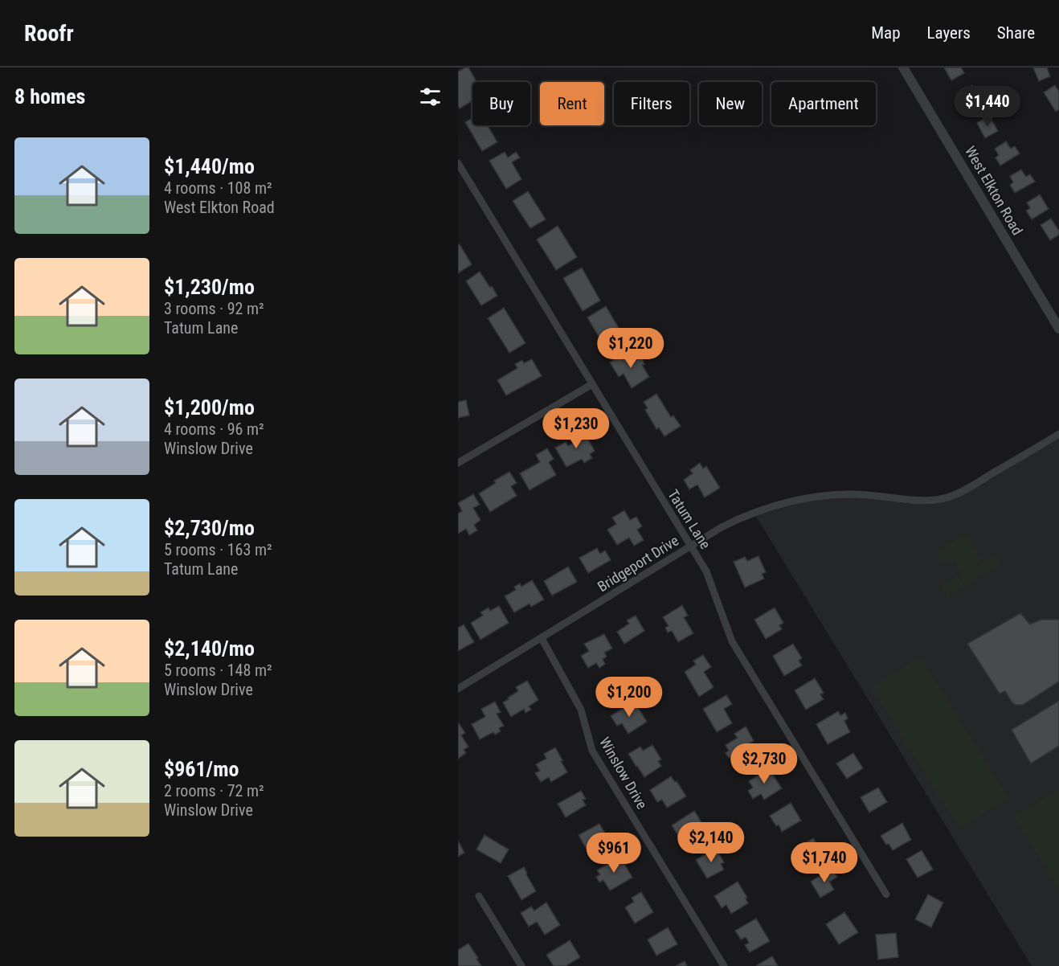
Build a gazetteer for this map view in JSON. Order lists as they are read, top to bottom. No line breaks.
{"streets":{"street":["West Elkton Road","Tatum Lane","Bridgeport Drive","Winslow Drive"]},"crossings":[["Tatum Lane","Bridgeport Drive"],["Bridgeport Drive","Winslow Drive"]],"page":{"header":"Roofr","nav":["Map","Layers","Share"],"heading":"8 homes","chip":["Buy","Rent","Filters","New","Apartment"],"price":["$1,440","$1,220","$1,230","$1,200","$2,730","$2,140","$961","$1,740"],"list":[{"name":"$1,440/mo","note":"4 rooms · 108 m² · West Elkton Road"},{"name":"$1,230/mo","note":"3 rooms · 92 m² · Tatum Lane"},{"name":"$1,200/mo","note":"4 rooms · 96 m² · Winslow Drive"},{"name":"$2,730/mo","note":"5 rooms · 163 m² · Tatum Lane"},{"name":"$2,140/mo","note":"5 rooms · 148 m² · Winslow Drive"},{"name":"$961/mo","note":"2 rooms · 72 m² · Winslow Drive"}]}}
